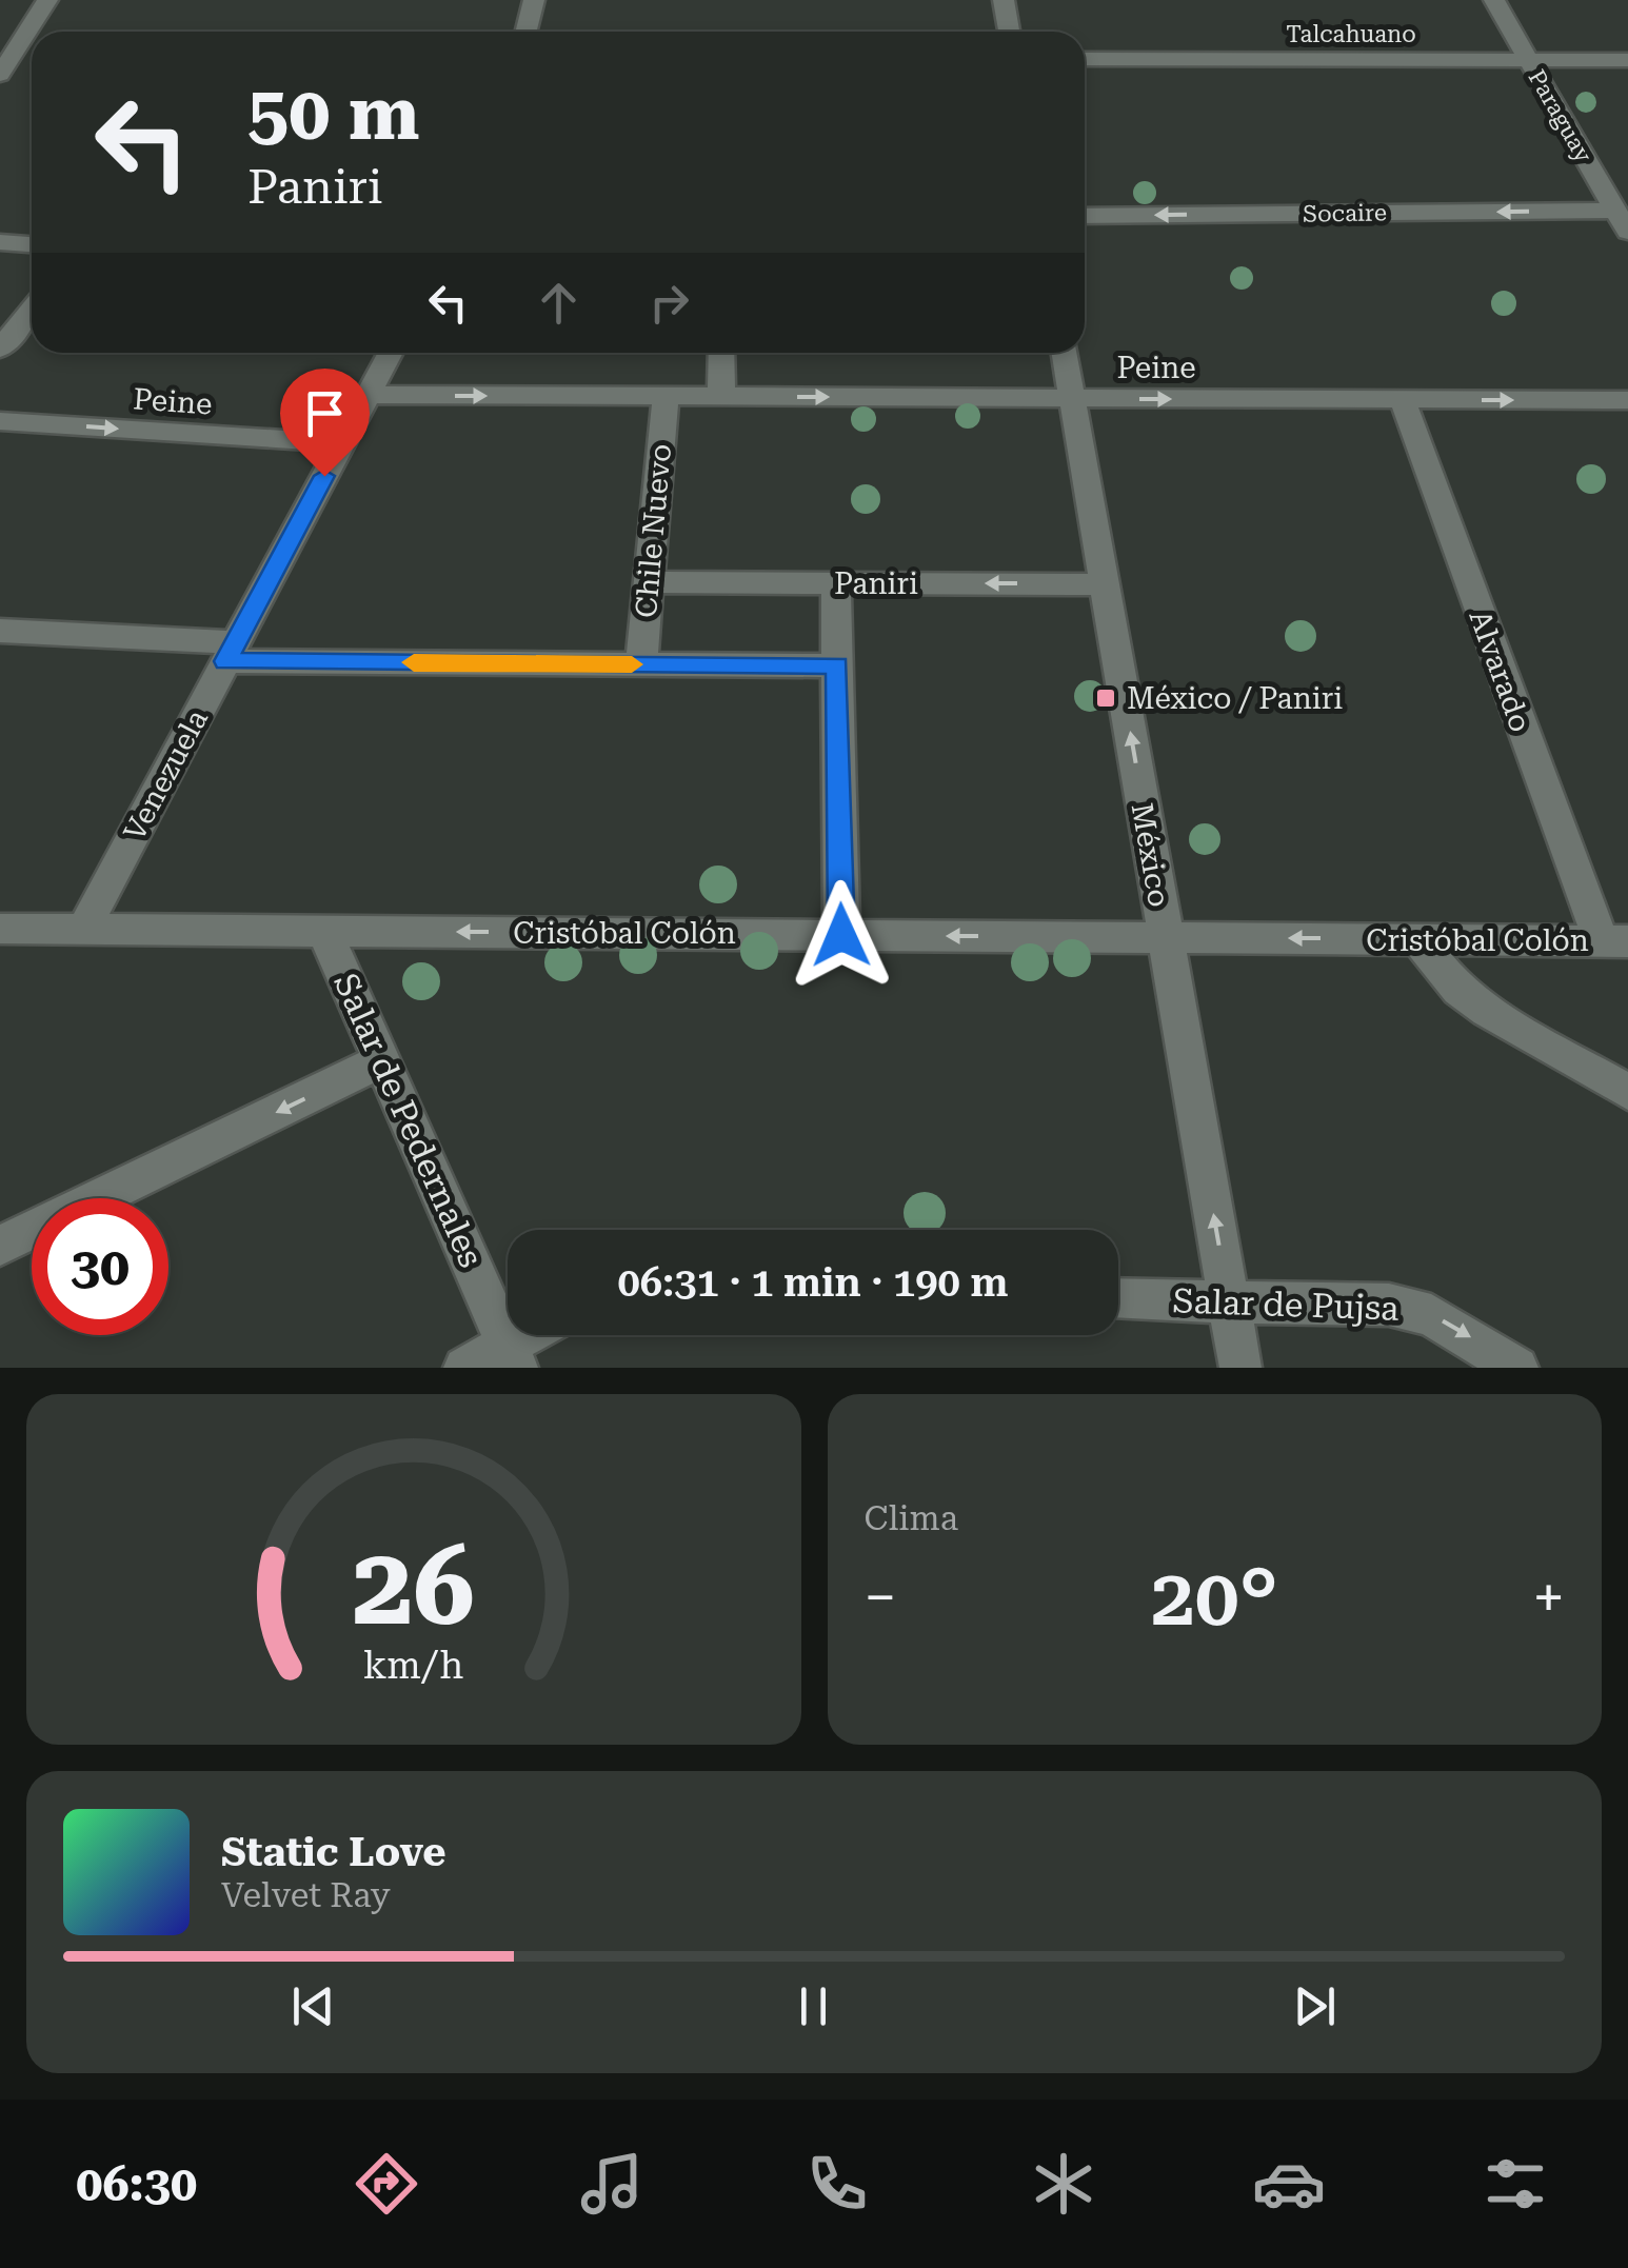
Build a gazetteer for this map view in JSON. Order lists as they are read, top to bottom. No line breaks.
{"streets":{"street":["Talcahuano","Paraguay","Socaire","Peine","Chile Nuevo","Paniri","Alvarado","Venezuela","México","Cristóbal Colón","Salar de Pedernales","Salar de Pujsa"]},"crossings":[["Talcahuano","Paraguay"],["Paraguay","Socaire"],["Peine","Chile Nuevo"],["Peine","Alvarado"],["Peine","Venezuela"],["Peine","México"],["Chile Nuevo","Paniri"],["Paniri","México"],["Alvarado","Cristóbal Colón"],["Venezuela","Cristóbal Colón"],["México","Cristóbal Colón"],["México","Salar de Pujsa"],["Cristóbal Colón","Salar de Pedernales"]],"one_way":["Socaire","Paniri","México","Salar de Pujsa"],"places":{"transit":["México / Paniri"]},"page":{"turn":["50 m","Paniri"],"limit":"30","trip":"06:31 · 1 min · 190 m","tile":"Clima","heat":["−","20°","+"],"song":["Static Love","Velvet Ray"],"tabs":"06:30","gauge":["26","km/h"]}}
